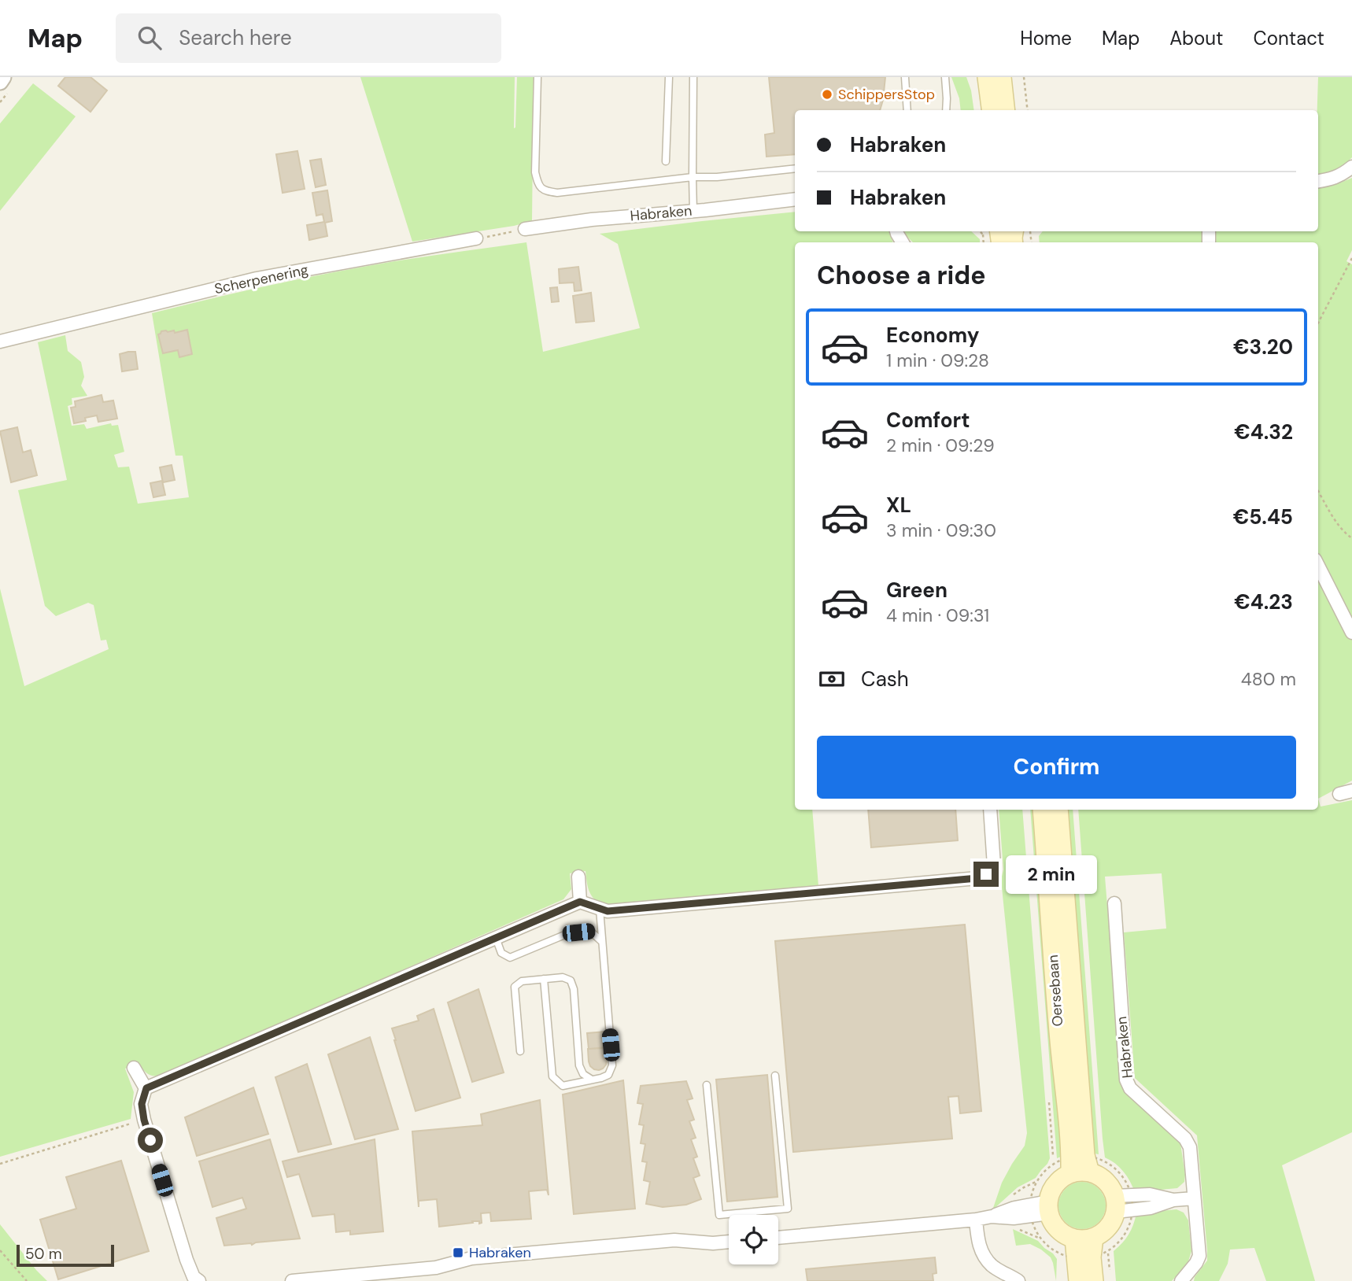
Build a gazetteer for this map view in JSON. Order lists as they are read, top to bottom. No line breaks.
{"streets":{"main road":["Oersebaan"],"street":["Habraken","Scherpenering"]},"places":{"other":["SchippersStop"],"transit":["Habraken"]},"scale_bar":"50 m","page":{"header":"Map","search":"Search here","nav":["Home","Map","About","Contact"],"banner":["Habraken","Habraken"],"heading":"Choose a ride","list":[{"name":"Economy","note":"1 min · 09:28","value":"€3.20"},{"name":"Comfort","note":"2 min · 09:29","value":"€4.32"},{"name":"XL","note":"3 min · 09:30","value":"€5.45"},{"name":"Green","note":"4 min · 09:31","value":"€4.23"}],"pay":["Cash","480 m"],"buttons":"Confirm","bubble":"2 min","scale":"50 m"}}
